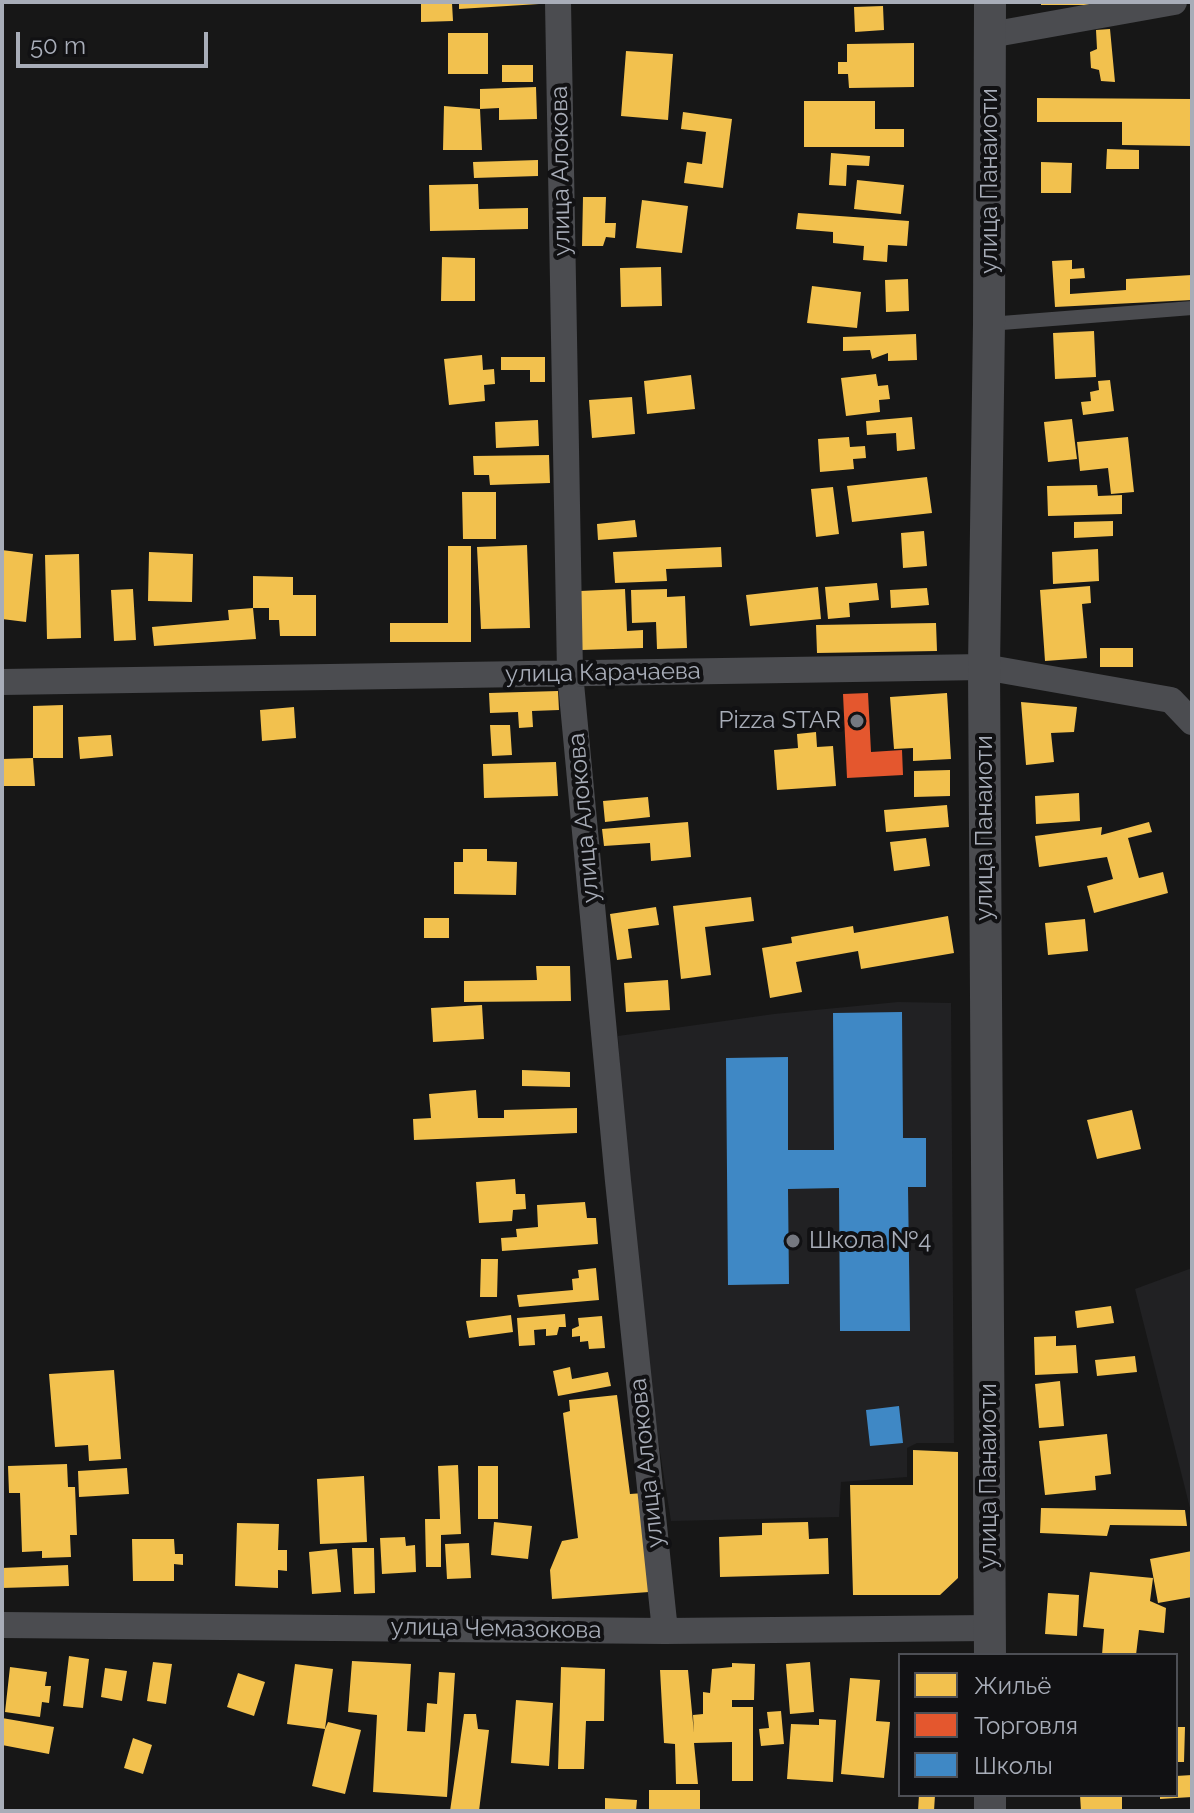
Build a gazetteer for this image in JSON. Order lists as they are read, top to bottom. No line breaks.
{"streets":{"street":["улица Алокова","улица Панаиоти","улица Карачаева","улица Чемазокова"]},"crossings":[["улица Алокова","улица Карачаева"],["улица Алокова","улица Чемазокова"],["улица Панаиоти","улица Карачаева"],["улица Панаиоти","улица Чемазокова"]],"places":["Pizza STAR","Школа №4"],"legend":["Жильё","Торговля","Школы"],"scale_bar":"50 m"}
